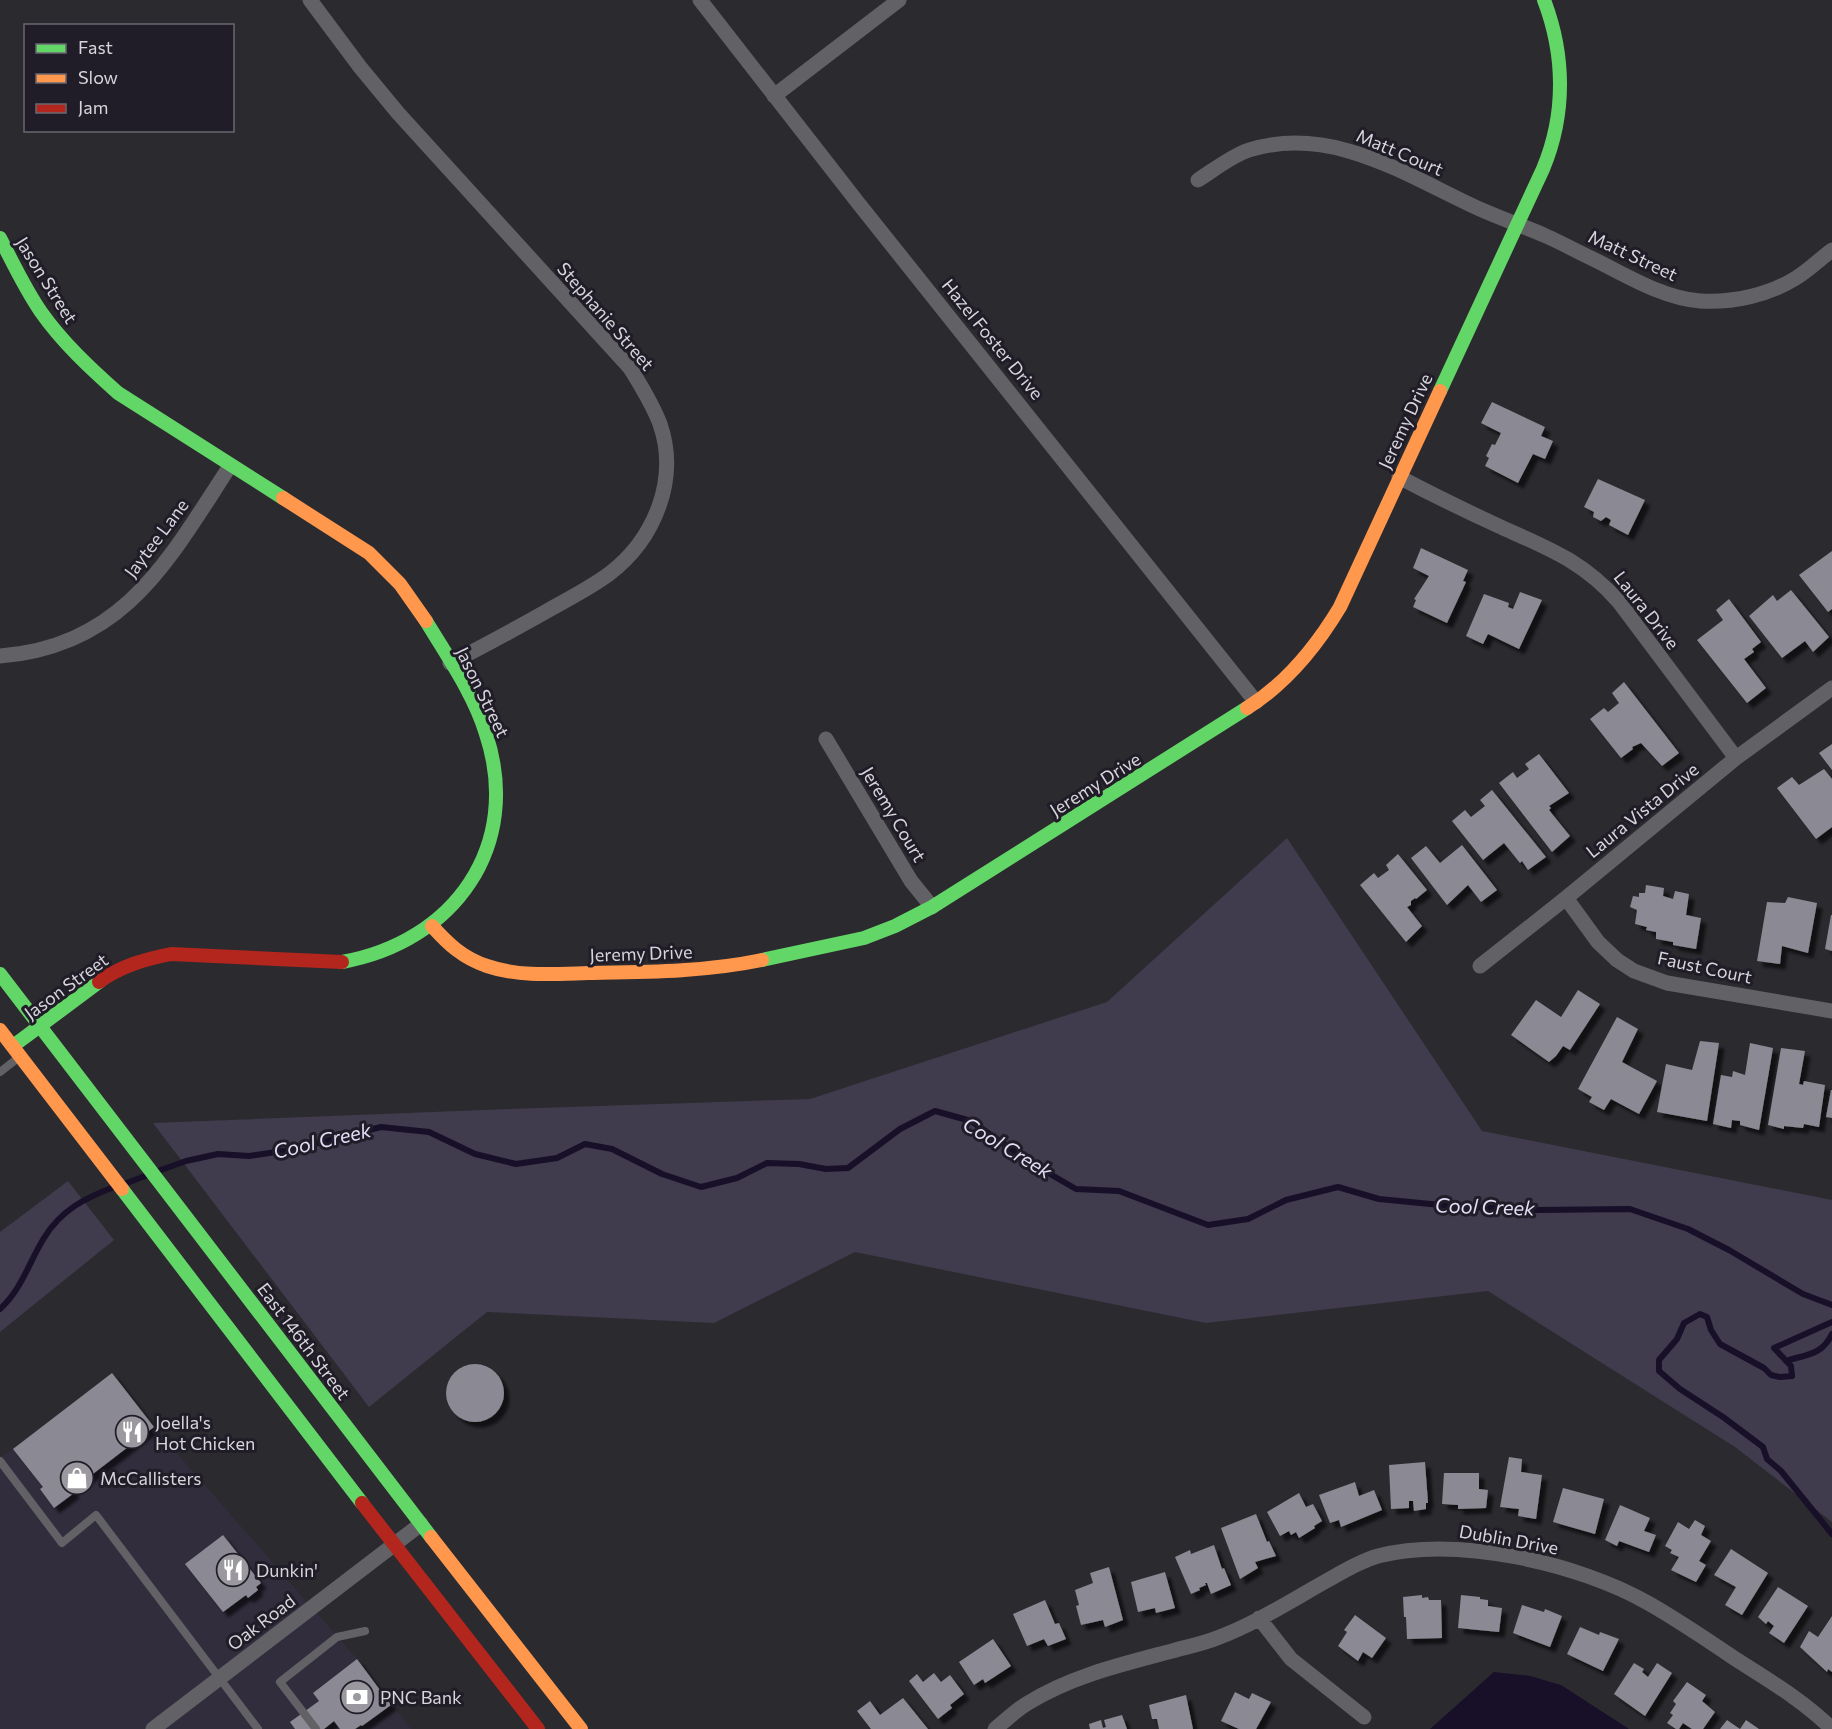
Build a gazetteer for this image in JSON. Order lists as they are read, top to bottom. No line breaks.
{"streets":{"street":["Matt Court","Matt Street","Jason Street","Stephanie Street","Hazel Foster Drive","Jeremy Drive","Jaytee Lane","Laura Drive","Laura Vista Drive","Jeremy Court","Faust Court","East 146th Street","Dublin Drive","Oak Road"]},"crossings":[["Matt Court","Matt Street"],["Matt Court","Jeremy Drive"],["Matt Street","Jeremy Drive"],["Jason Street","Stephanie Street"],["Jason Street","Jeremy Drive"],["Jason Street","Jaytee Lane"],["Jason Street","East 146th Street"],["Hazel Foster Drive","Jeremy Drive"],["Jeremy Drive","Laura Drive"],["Jeremy Drive","Jeremy Court"],["Laura Drive","Laura Vista Drive"],["Laura Vista Drive","Faust Court"],["East 146th Street","Oak Road"]],"water":["Cool Creek"],"places":{"restaurant":["Joella's Hot Chicken","Dunkin'"],"shop":["McCallisters"],"bank":["PNC Bank"]},"legend":["Fast","Slow","Jam"]}
